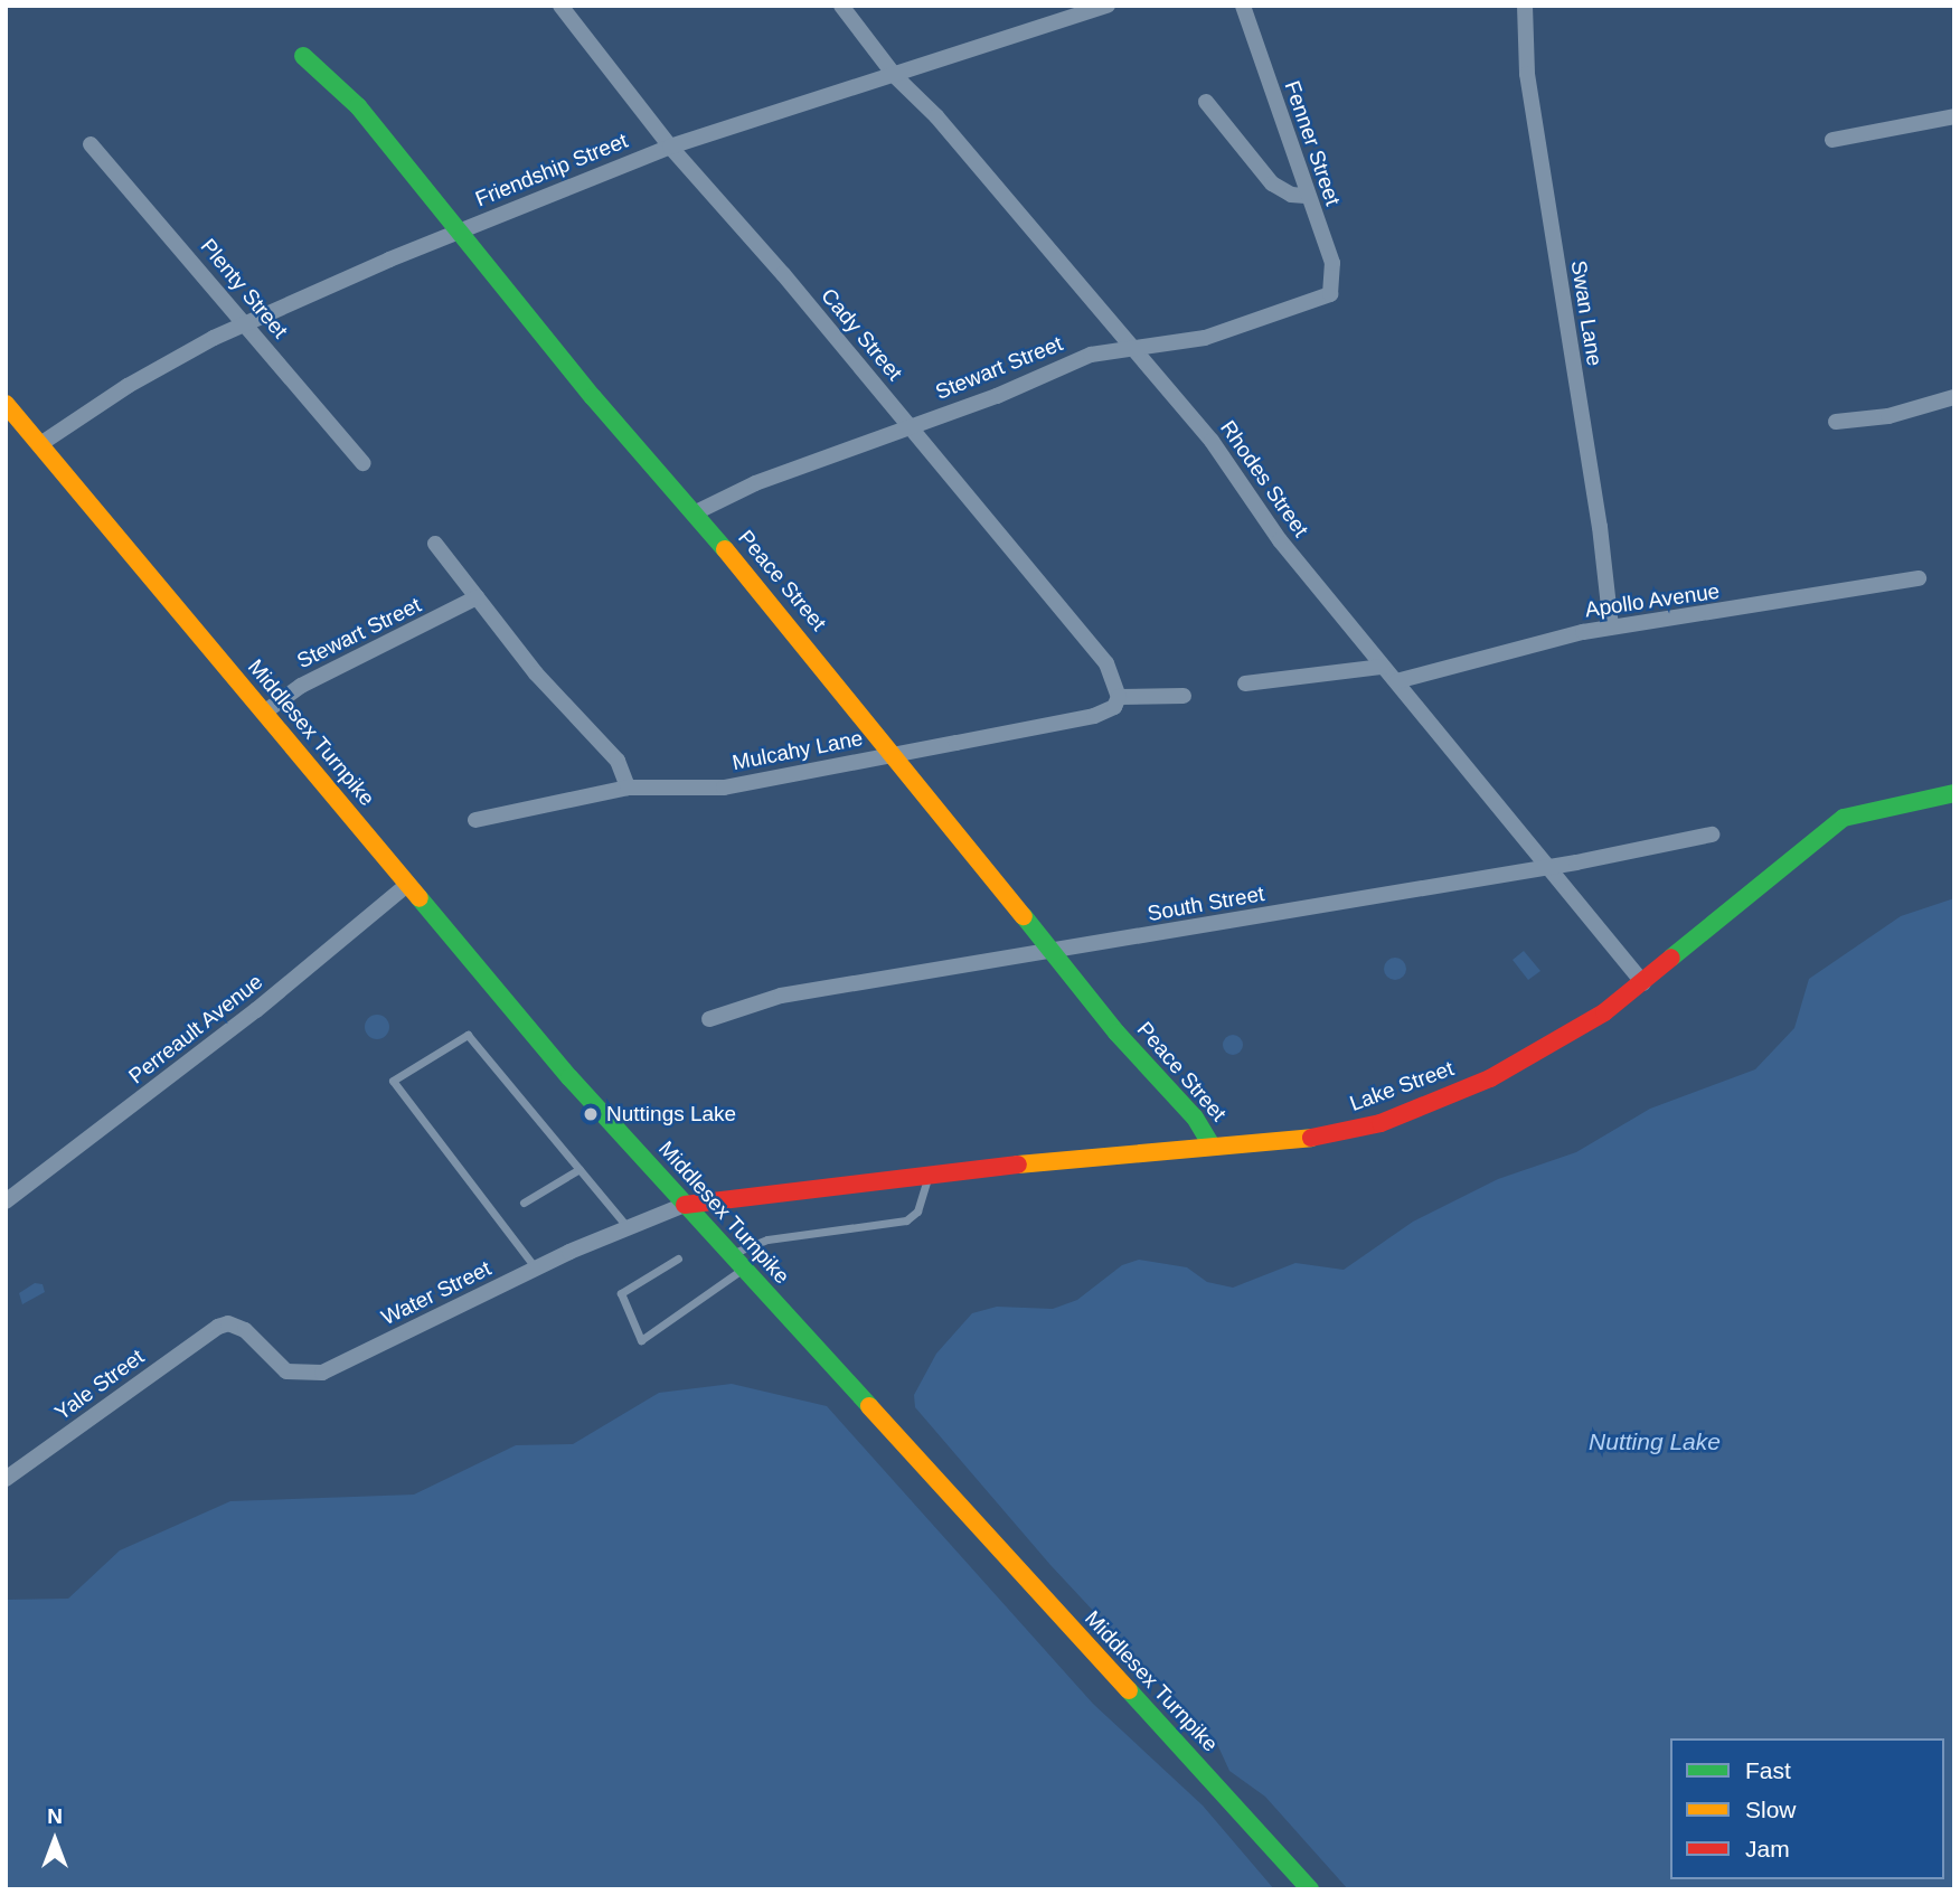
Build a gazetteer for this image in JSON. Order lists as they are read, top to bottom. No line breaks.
{"streets":{"street":["Fenner Street","Friendship Street","Plenty Street","Swan Lane","Cady Street","Stewart Street","Rhodes Street","Peace Street","Apollo Avenue","Middlesex Turnpike","Mulcahy Lane","South Street","Perreault Avenue","Lake Street","Water Street","Yale Street"]},"crossings":[["Fenner Street","Stewart Street"],["Friendship Street","Plenty Street"],["Friendship Street","Cady Street"],["Friendship Street","Rhodes Street"],["Friendship Street","Peace Street"],["Friendship Street","Middlesex Turnpike"],["Swan Lane","Apollo Avenue"],["Cady Street","Stewart Street"],["Cady Street","Mulcahy Lane"],["Stewart Street","Rhodes Street"],["Stewart Street","Peace Street"],["Stewart Street","Middlesex Turnpike"],["Rhodes Street","Apollo Avenue"],["Rhodes Street","South Street"],["Rhodes Street","Lake Street"],["Peace Street","Mulcahy Lane"],["Peace Street","South Street"],["Peace Street","Lake Street"],["Middlesex Turnpike","Perreault Avenue"],["Middlesex Turnpike","Lake Street"],["Middlesex Turnpike","Water Street"],["Lake Street","Water Street"],["Water Street","Yale Street"]],"water":["Nutting Lake"],"places":["Nuttings Lake"],"legend":["Fast","Slow","Jam"],"north":"top"}
